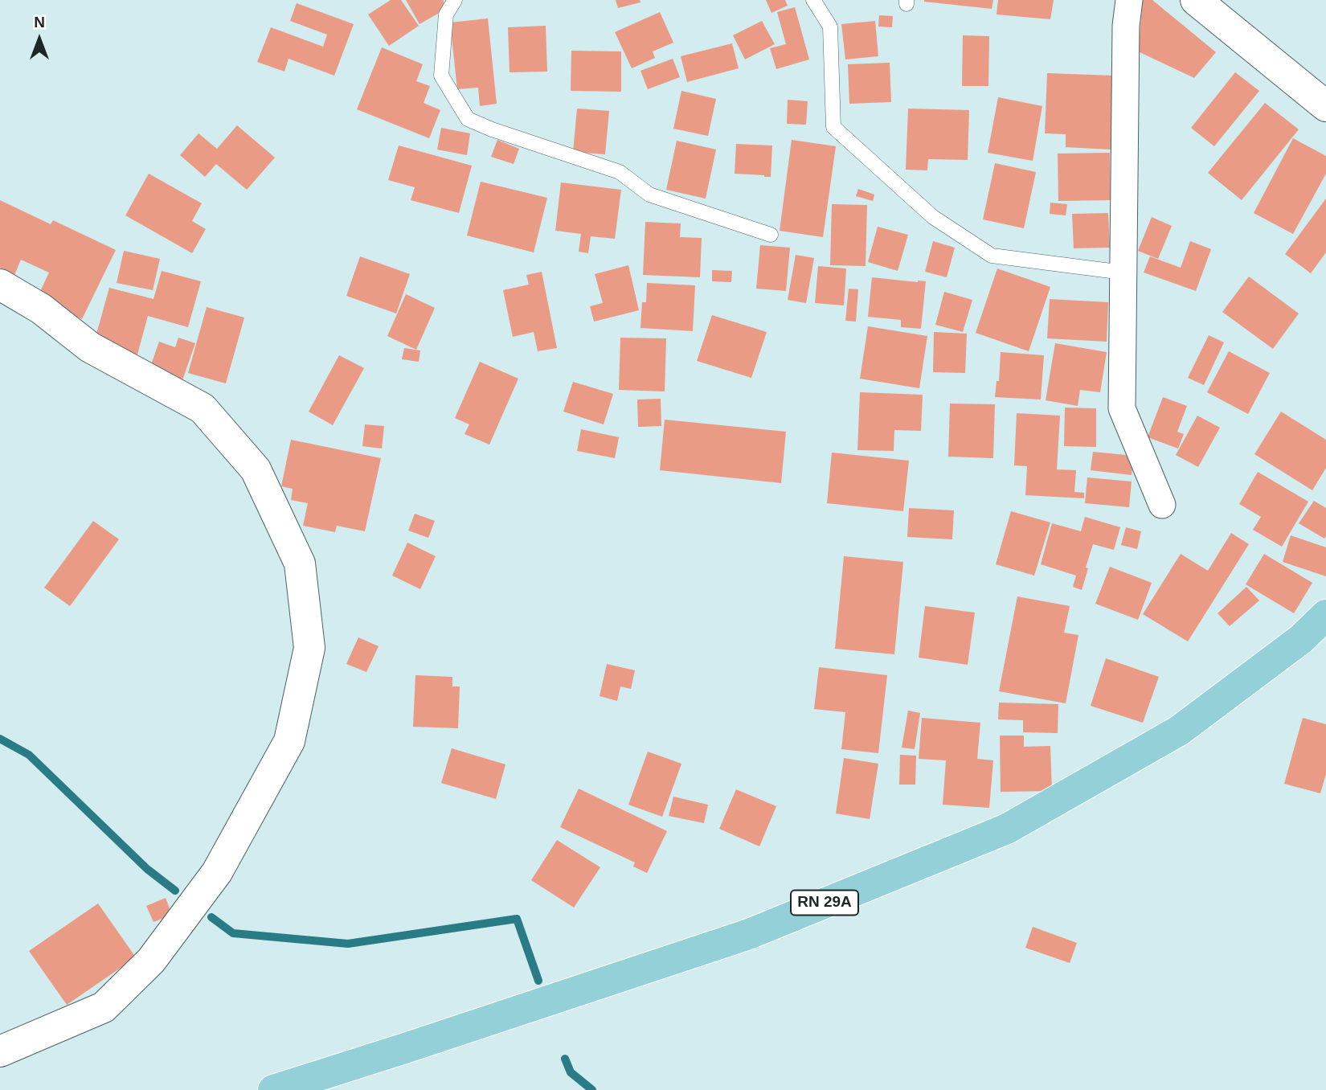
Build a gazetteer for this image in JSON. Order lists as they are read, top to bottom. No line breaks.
{"streets":{"main road":["RN 29A"]},"north":"top"}
